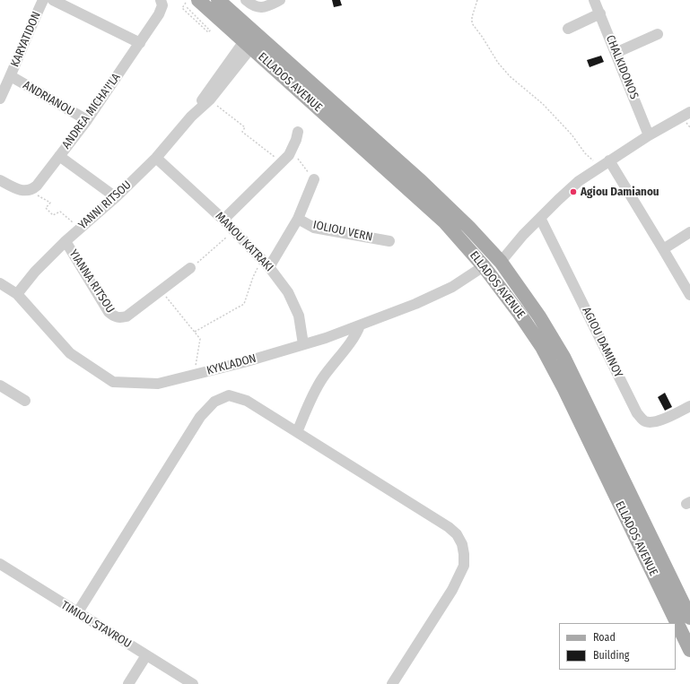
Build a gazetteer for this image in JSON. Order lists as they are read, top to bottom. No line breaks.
{"streets":{"main road":["ELLADOS AVENUE"],"street":["KARYATIDON","CHALKIDONOS","ANDRIANOU","ANDREA MICHA'I'LA","YANNI RITSOU","IOLIOU VERN","MANOU KATRAKI","YIANNA RITSOU","AGIOU DAMINOY","KYKLADON","TIMIOU STAVROU"]},"crossings":[["KARYATIDON","ANDRIANOU"],["ELLADOS AVENUE","YANNI RITSOU"],["ELLADOS AVENUE","KYKLADON"],["ANDRIANOU","ANDREA MICHA'I'LA"],["YANNI RITSOU","MANOU KATRAKI"],["YANNI RITSOU","YIANNA RITSOU"],["YANNI RITSOU","KYKLADON"],["IOLIOU VERN","MANOU KATRAKI"],["MANOU KATRAKI","KYKLADON"]],"places":["Agiou Damianou"],"legend":["Road","Building"]}
